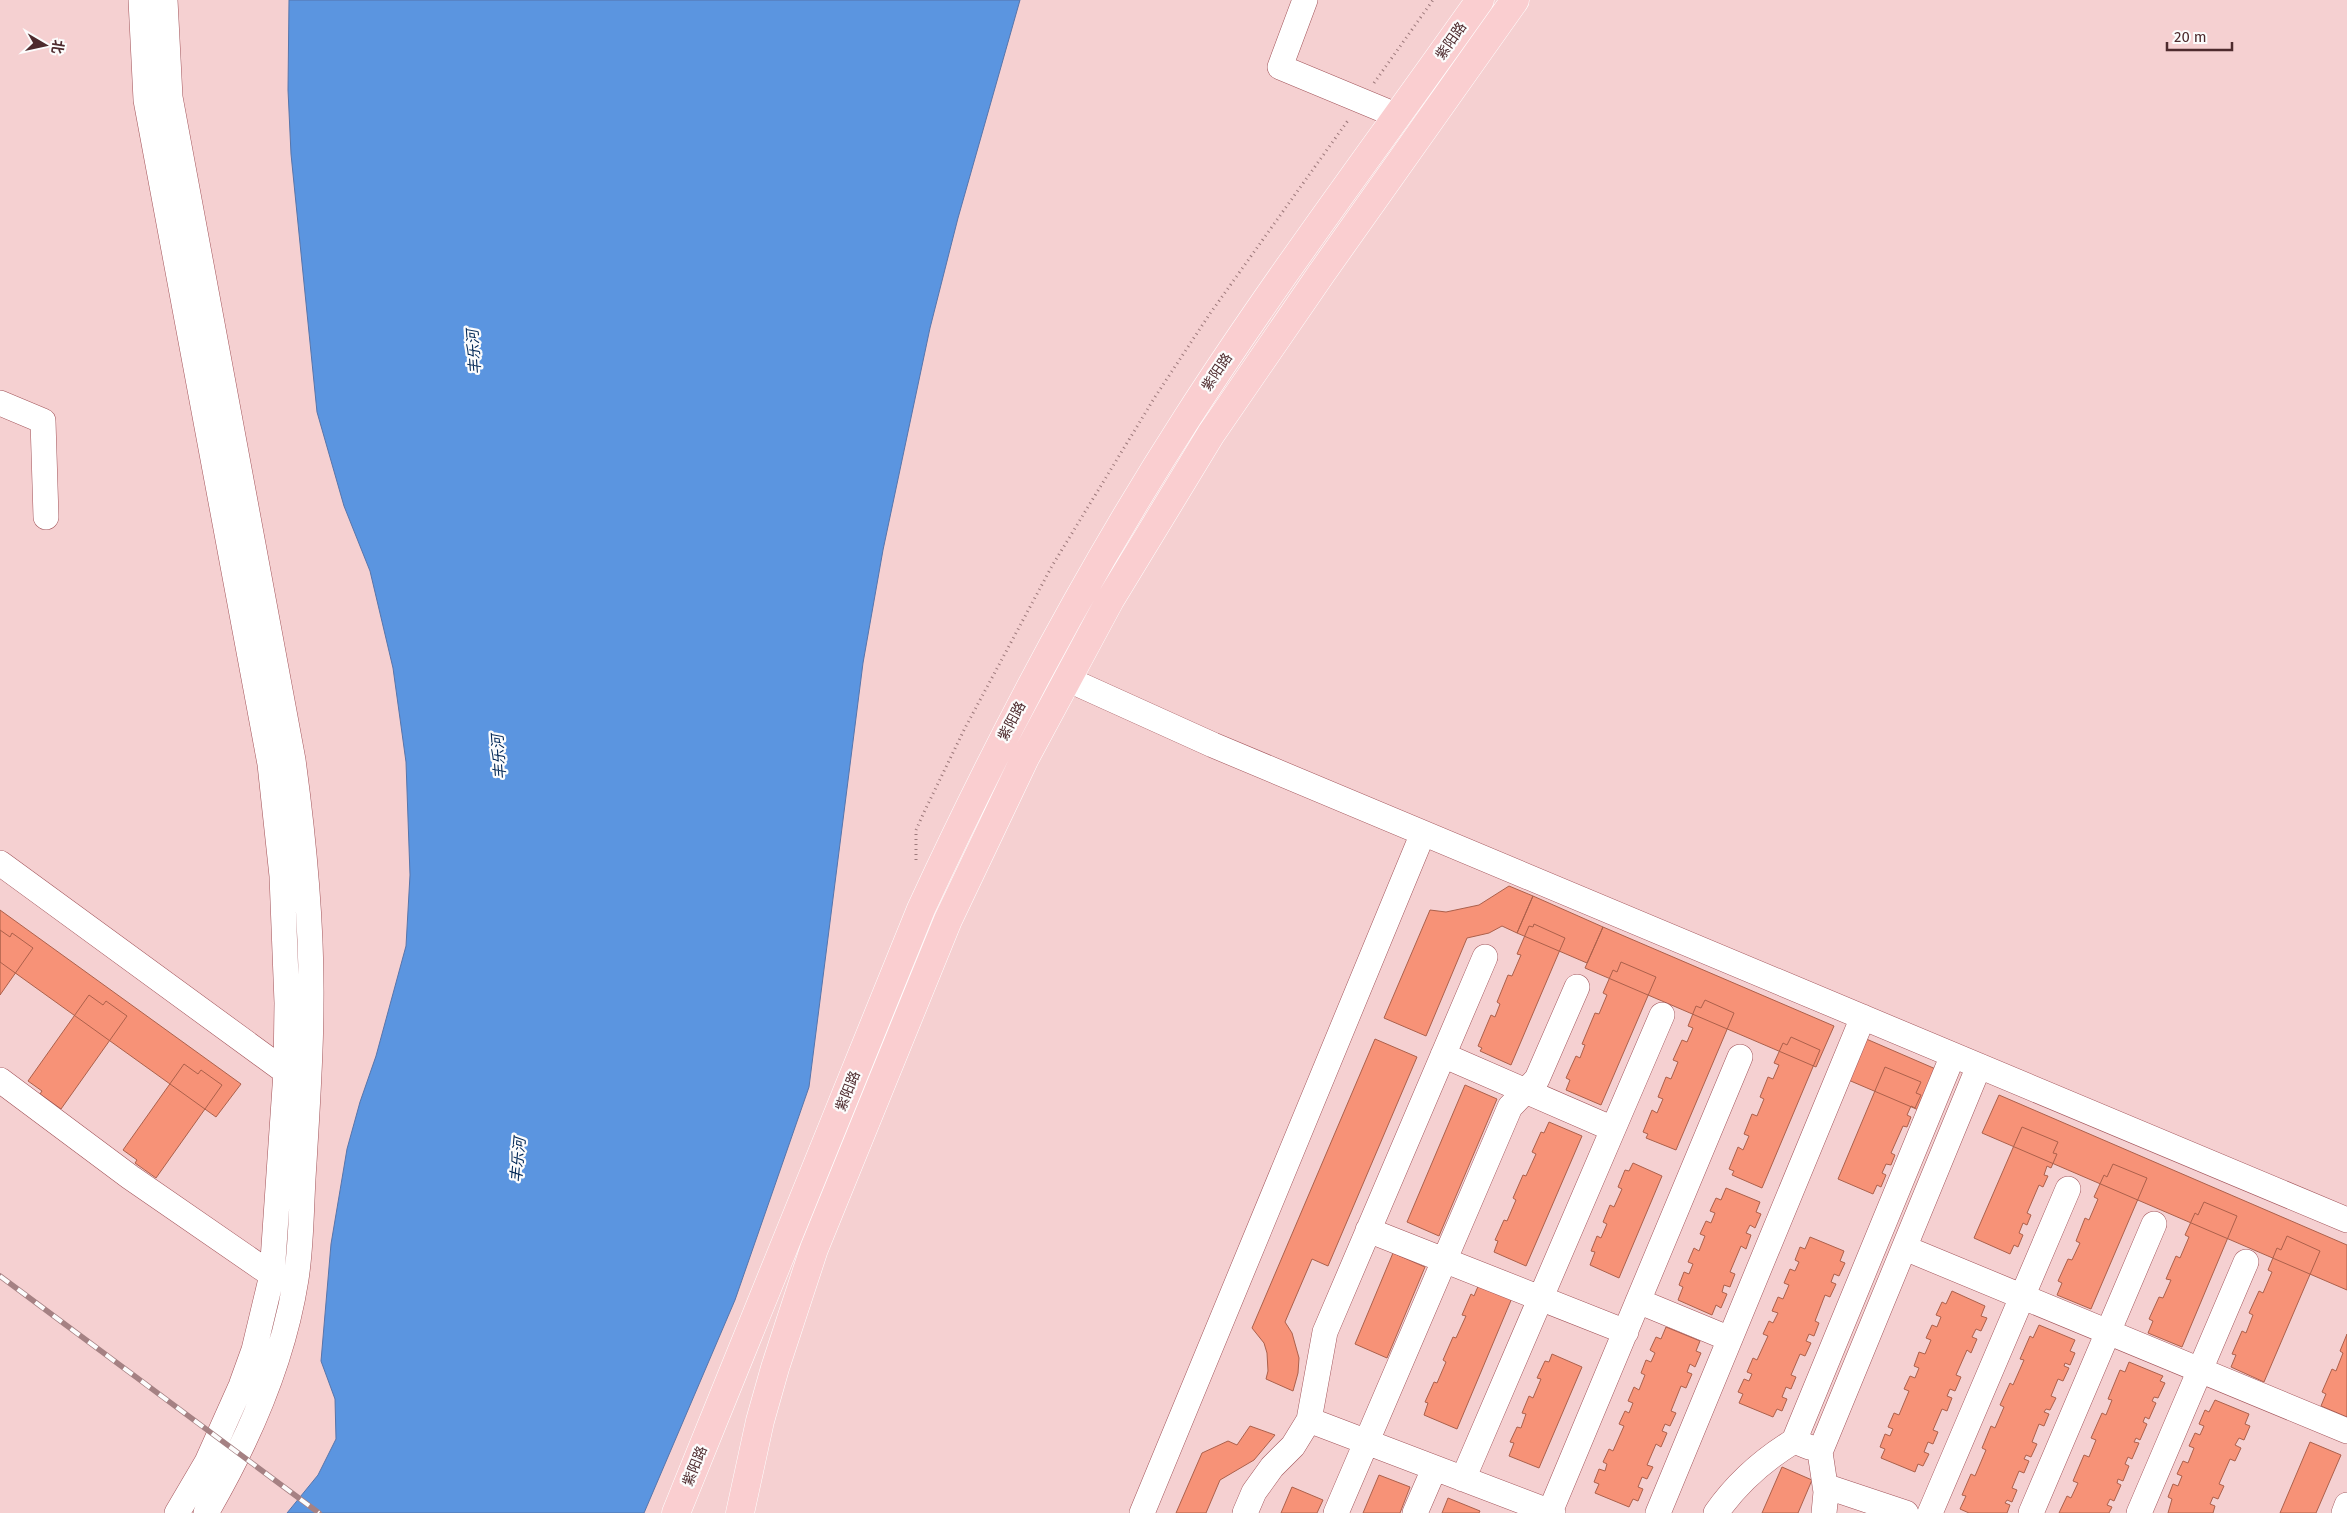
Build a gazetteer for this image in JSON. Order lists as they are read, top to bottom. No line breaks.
{"streets":{"main road":["紫阳路"]},"water":["丰乐河"],"scale_bar":"20 m","north":"right"}
